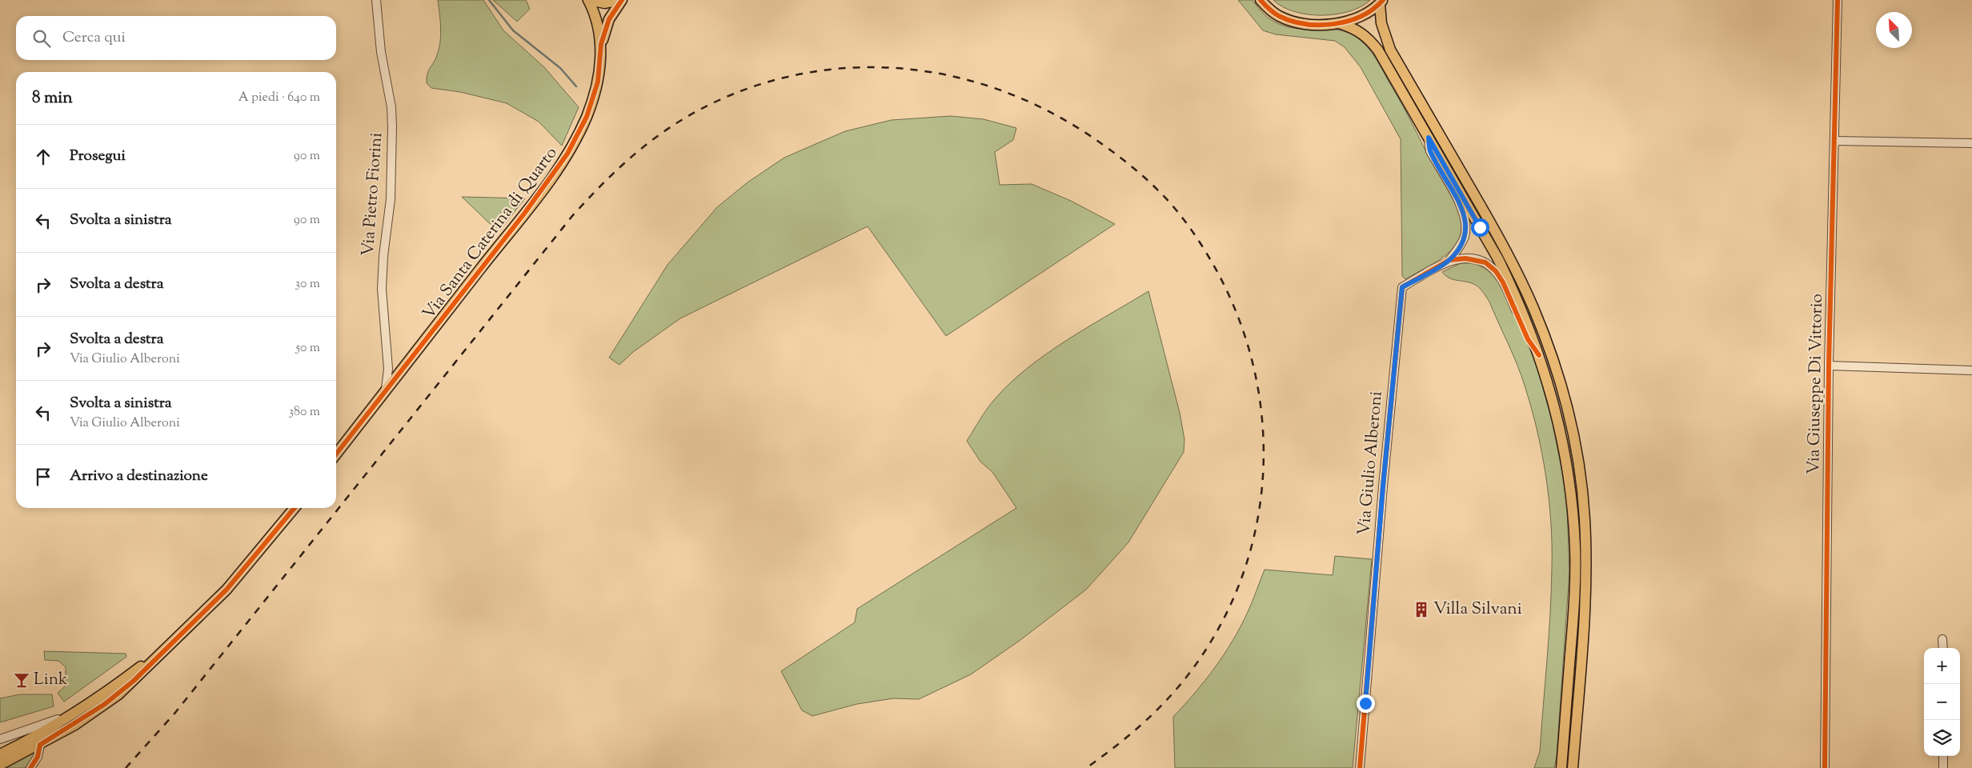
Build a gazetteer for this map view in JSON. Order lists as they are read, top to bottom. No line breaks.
{"streets":{"main road":["Via Santa Caterina di Quarto"],"street":["Via Pietro Fiorini","Via Giuseppe Di Vittorio","Via Giulio Alberoni"]},"crossings":[["Via Pietro Fiorini","Via Santa Caterina di Quarto"]],"places":{"building":["Villa Silvani"],"bar":["Link"]},"north":"top left","page":{"search":"Cerca qui","heading":["8 min","A piedi · 640 m"],"list":[["Prosegui","90 m"],["Svolta a sinistra","90 m"],["Svolta a destra","30 m"],["Svolta a destra","Via Giulio Alberoni","50 m"],["Svolta a sinistra","Via Giulio Alberoni","380 m"],"Arrivo a destinazione"],"map_buttons":["+","−"]}}
